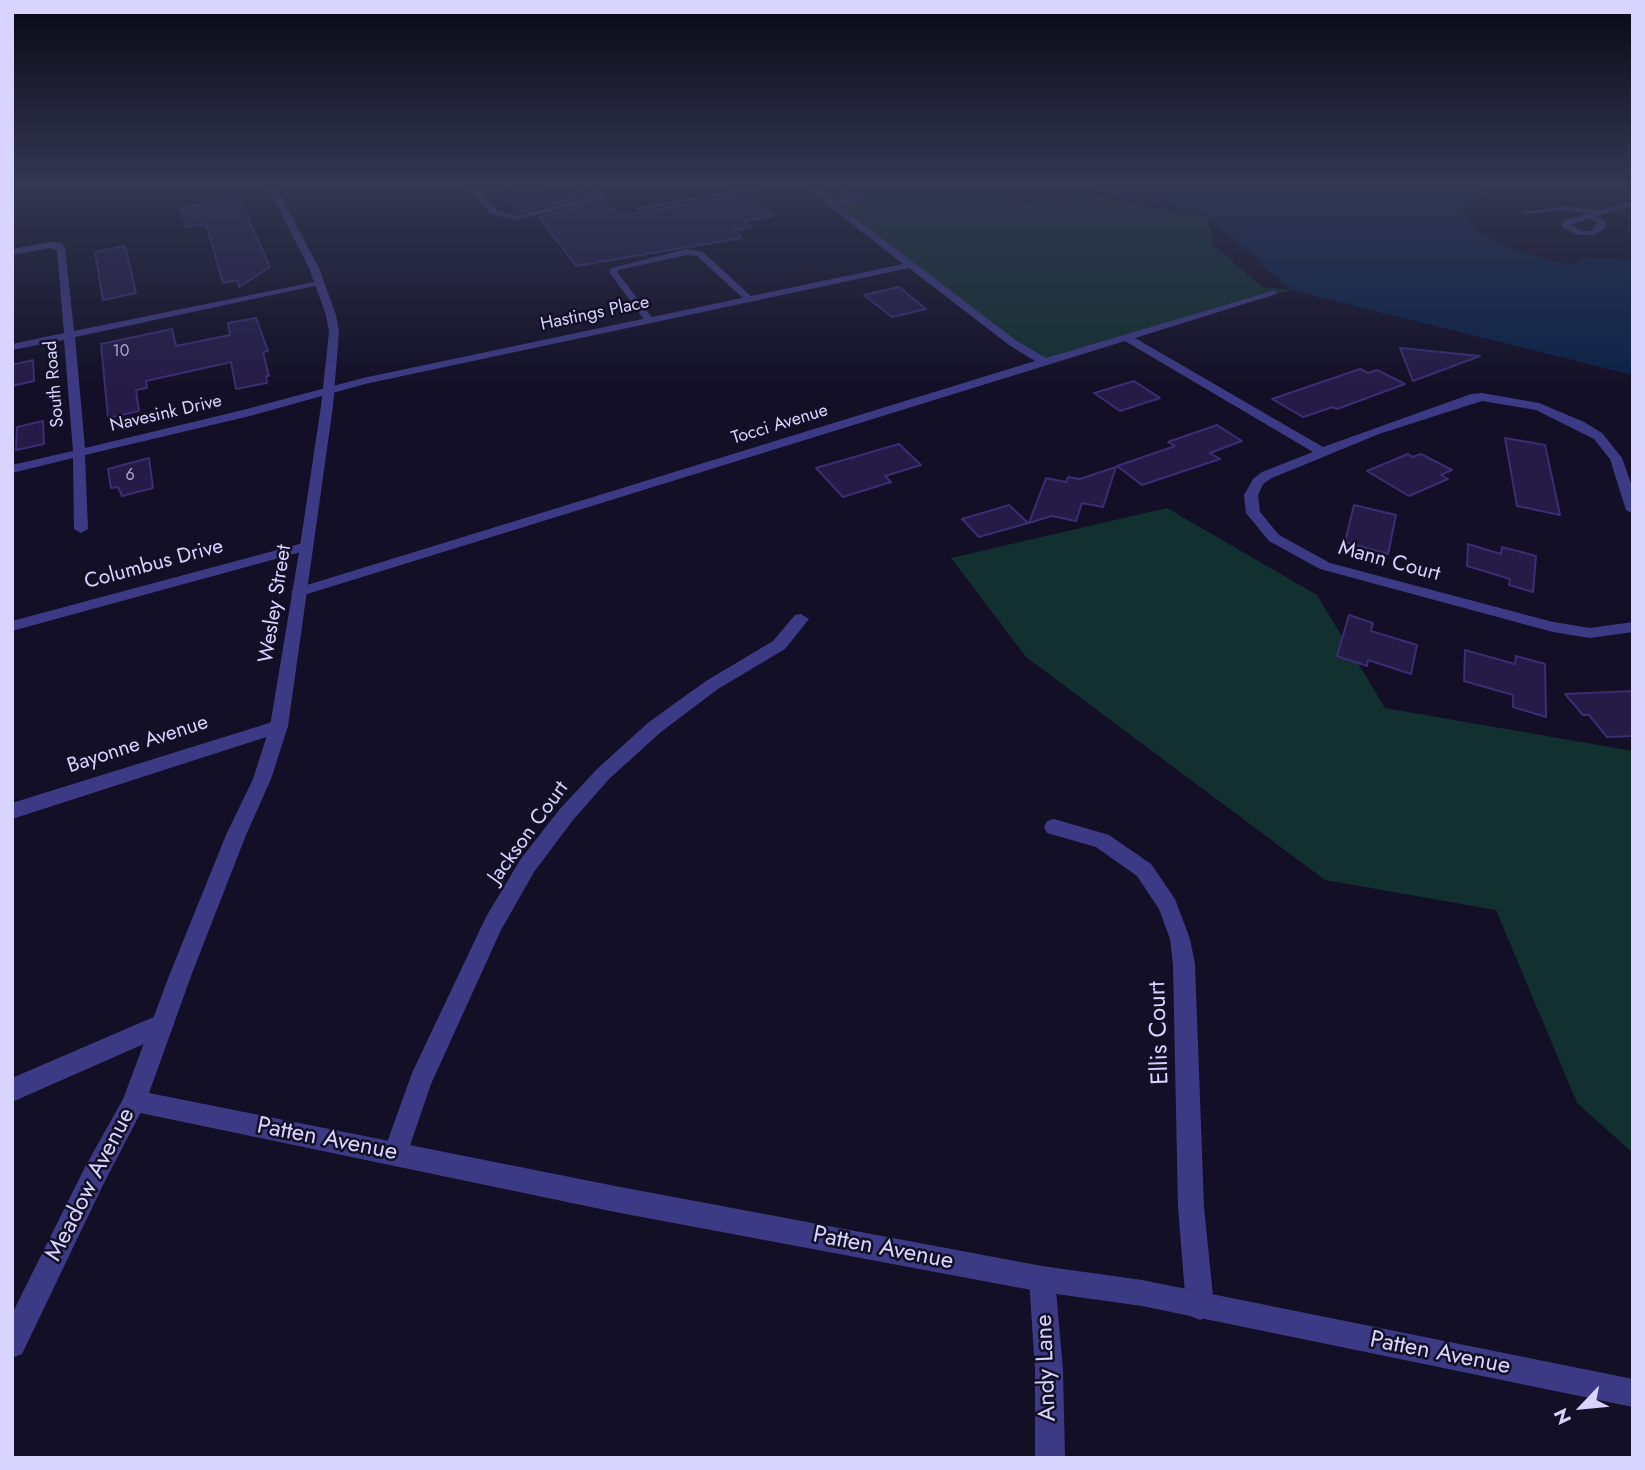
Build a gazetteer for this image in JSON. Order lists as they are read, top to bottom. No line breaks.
{"streets":{"street":["Hastings Place","South Road","Navesink Drive","Tocci Avenue","Mann Court","Columbus Drive","Wesley Street","Bayonne Avenue","Jackson Court","Ellis Court","Patten Avenue","Meadow Avenue","Andy Lane"]},"crossings":[["Hastings Place","Navesink Drive"],["Hastings Place","Wesley Street"],["South Road","Navesink Drive"],["Navesink Drive","Wesley Street"],["Tocci Avenue","Wesley Street"],["Columbus Drive","Wesley Street"],["Wesley Street","Bayonne Avenue"],["Wesley Street","Meadow Avenue"],["Jackson Court","Patten Avenue"],["Ellis Court","Patten Avenue"],["Patten Avenue","Meadow Avenue"],["Patten Avenue","Andy Lane"]],"house_numbers":["10","6"],"north":"bottom left"}
